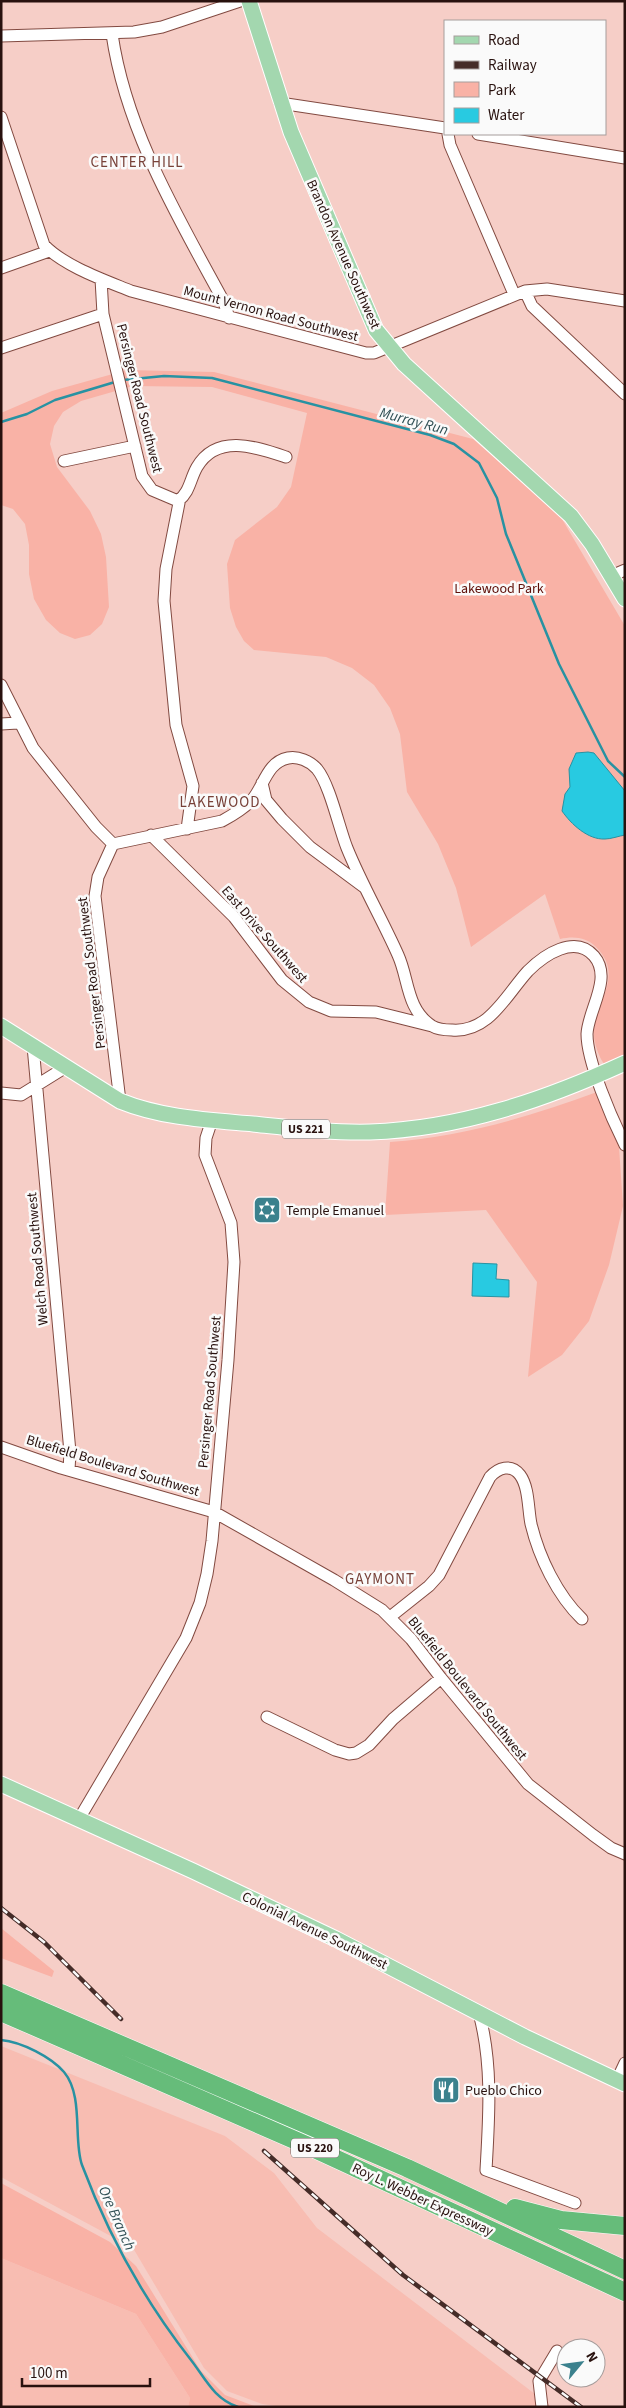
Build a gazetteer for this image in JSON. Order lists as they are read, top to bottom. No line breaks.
{"streets":{"highway":["US 220","Roy L. Webber Expressway"],"main road":["Brandon Avenue Southwest","US 221","Colonial Avenue Southwest"],"street":["Mount Vernon Road Southwest","Persinger Road Southwest","East Drive Southwest","Welch Road Southwest","Bluefield Boulevard Southwest"]},"crossings":[["Brandon Avenue Southwest","Mount Vernon Road Southwest"],["Mount Vernon Road Southwest","Persinger Road Southwest"],["Persinger Road Southwest","US 221"],["Persinger Road Southwest","Bluefield Boulevard Southwest"],["Persinger Road Southwest","Colonial Avenue Southwest"],["East Drive Southwest","US 221"],["US 221","Welch Road Southwest"],["Welch Road Southwest","Bluefield Boulevard Southwest"]],"districts":["CENTER HILL","LAKEWOOD","GAYMONT"],"water":["Murray Run","Ore Branch"],"parks":["Lakewood Park"],"places":{"synagogue":["Temple Emanuel"],"restaurant":["Pueblo Chico"]},"legend":["Road","Railway","Park","Water"],"scale_bar":"100 m","north":"top right"}
